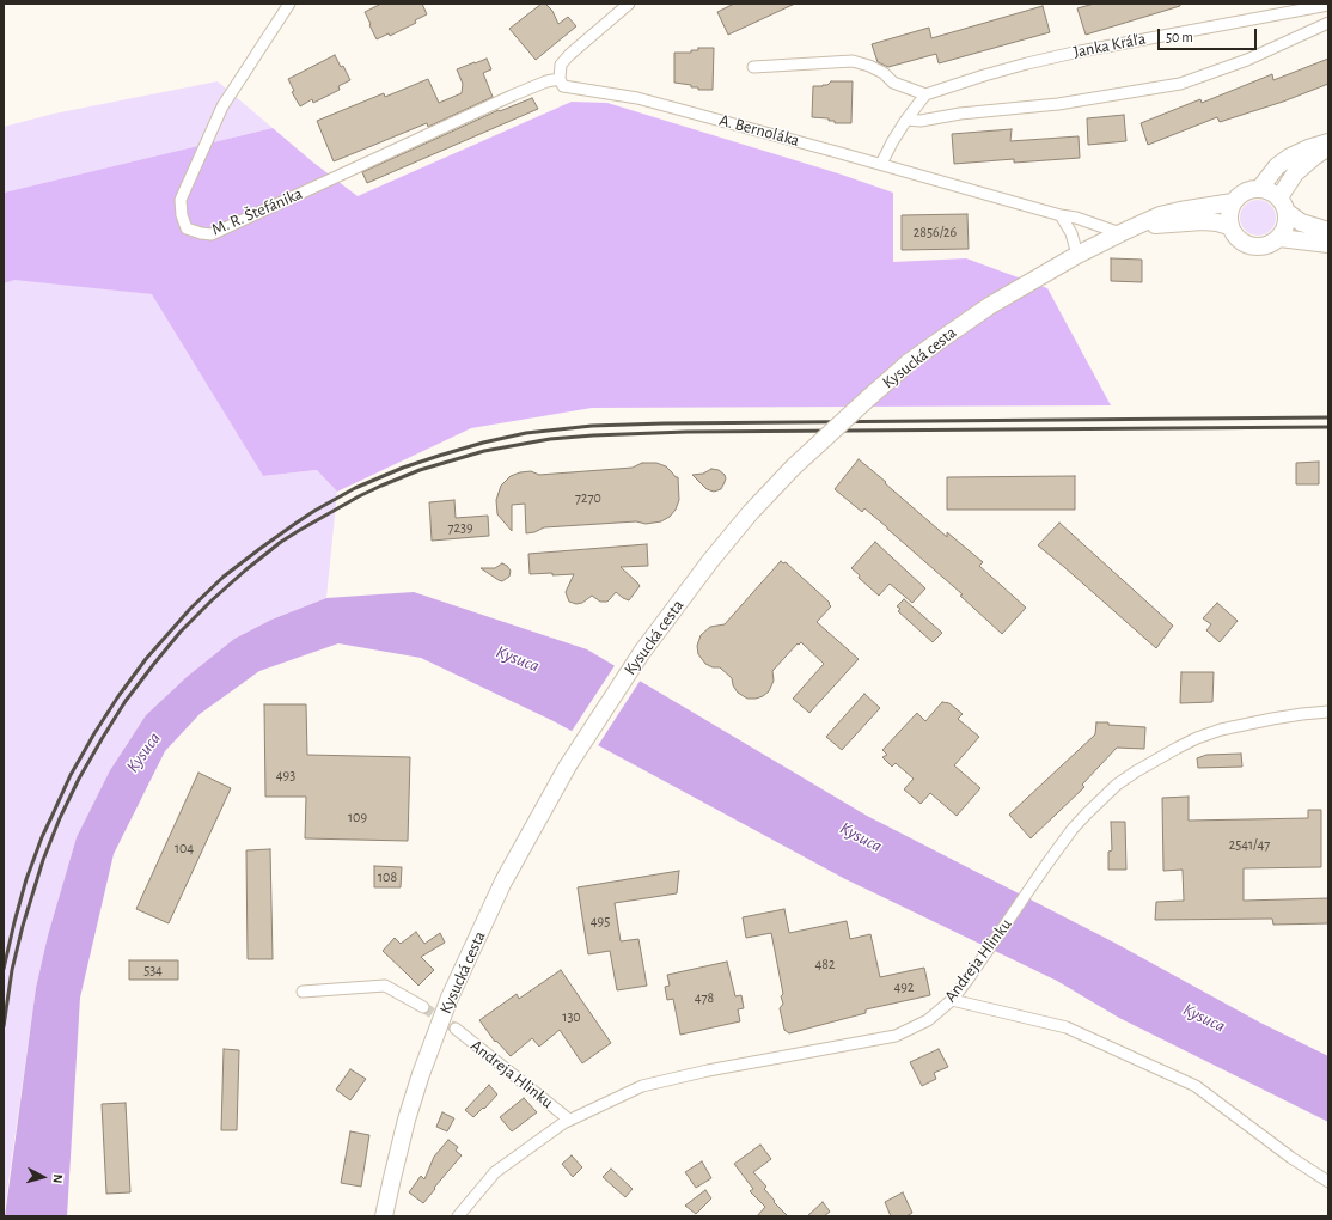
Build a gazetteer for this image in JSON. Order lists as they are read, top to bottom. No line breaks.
{"streets":{"main road":["Kysucká cesta"],"street":["Janka Kráľa","A. Bernoláka","M. R. Štefánika","Andreja Hlinku"]},"crossings":[["A. Bernoláka","M. R. Štefánika"],["A. Bernoláka","Kysucká cesta"]],"water":["Kysuca"],"house_numbers":["2856/26","7270","7239","493","109","2541/47","104","108","495","482","534","492","478","130"],"scale_bar":"50 m","north":"right"}
